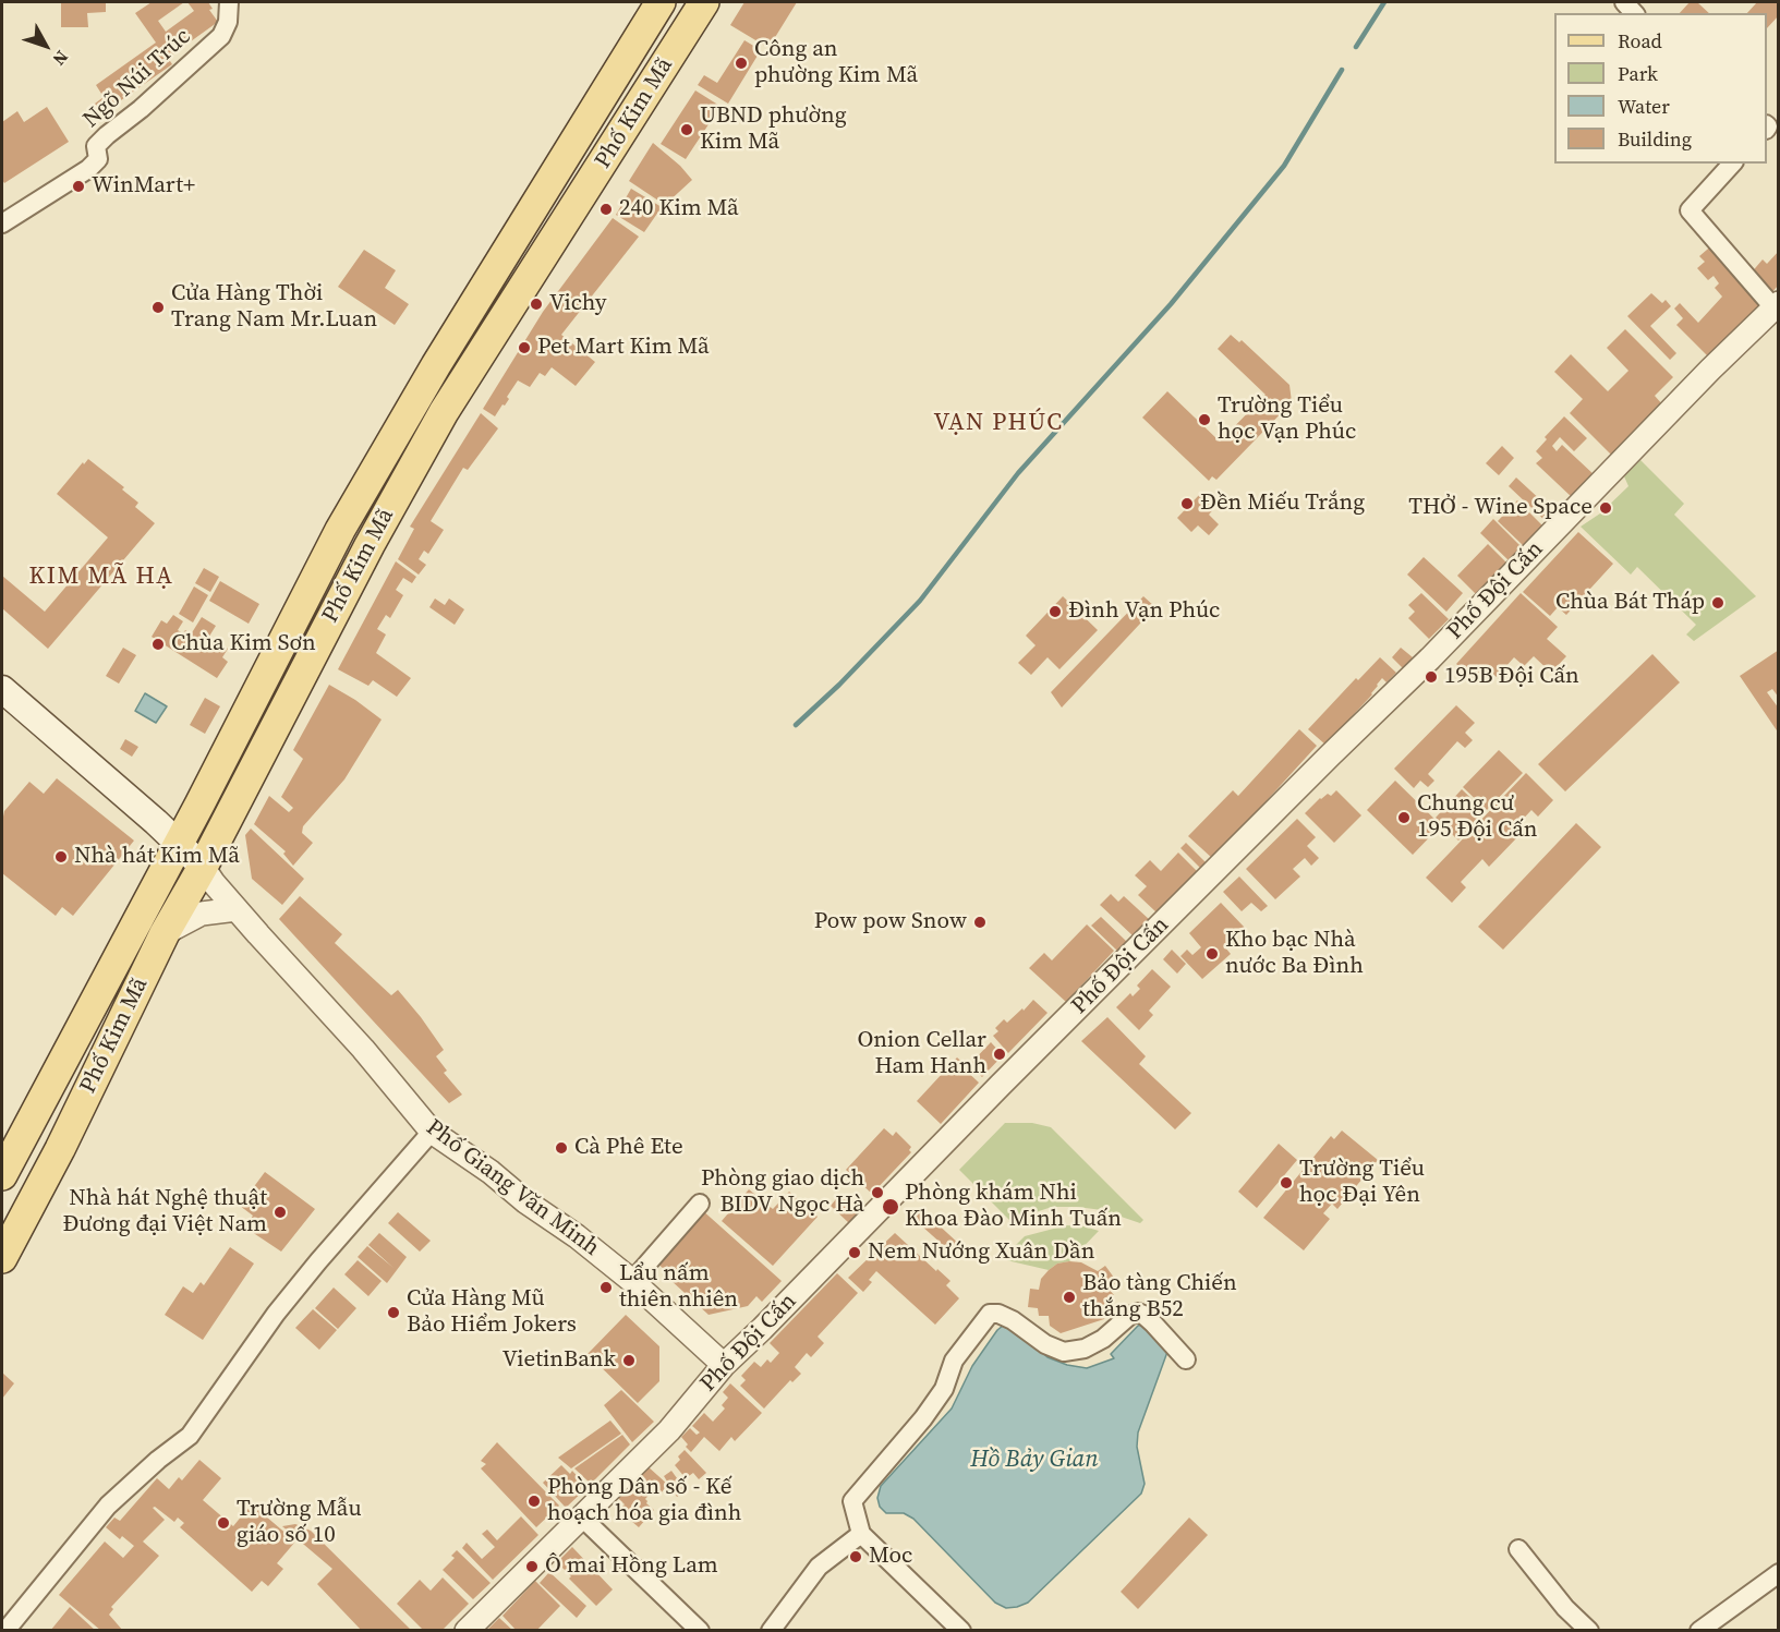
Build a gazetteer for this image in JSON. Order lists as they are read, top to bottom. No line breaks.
{"streets":{"main road":["Phố Kim Mã","Phố Giang Văn Minh"],"street":["Ngõ Núi Trúc","Phố Đội Cấn"]},"crossings":[["Phố Kim Mã","Phố Giang Văn Minh"],["Phố Đội Cấn","Phố Giang Văn Minh"]],"districts":["VẠN PHÚC","KIM MÃ HẠ"],"water":["Hồ Bảy Gian"],"places":["Công an phường Kim Mã","UBND phường Kim Mã","WinMart+","240 Kim Mã","Vichy","Cửa Hàng Thời Trang Nam Mr.Luan","Pet Mart Kim Mã","Trường Tiểu học Vạn Phúc","Đền Miếu Trắng","THỞ - Wine Space","Chùa Bát Tháp","Đình Vạn Phúc","Chùa Kim Sơn","195B Đội Cấn","Chung cư 195 Đội Cấn","Nhà hát Kim Mã","Pow pow Snow","Kho bạc Nhà nước Ba Đình","Onion Cellar Ham Hanh","Cà Phê Ete","Trường Tiểu học Đại Yên","Phòng giao dịch BIDV Ngọc Hà","Phòng khám Nhi Khoa Đào Minh Tuấn","Nhà hát Nghệ thuật Đương đại Việt Nam","Nem Nướng Xuân Dần","Lẩu nấm thiên nhiên","Bảo tàng Chiến thắng B52","Cửa Hàng Mũ Bảo Hiểm Jokers","VietinBank","Phòng Dân số - Kế hoạch hóa gia đình","Trường Mẫu giáo số 10","Moc","Ô mai Hồng Lam"],"legend":["Road","Park","Water","Building"],"north":"bottom right"}
